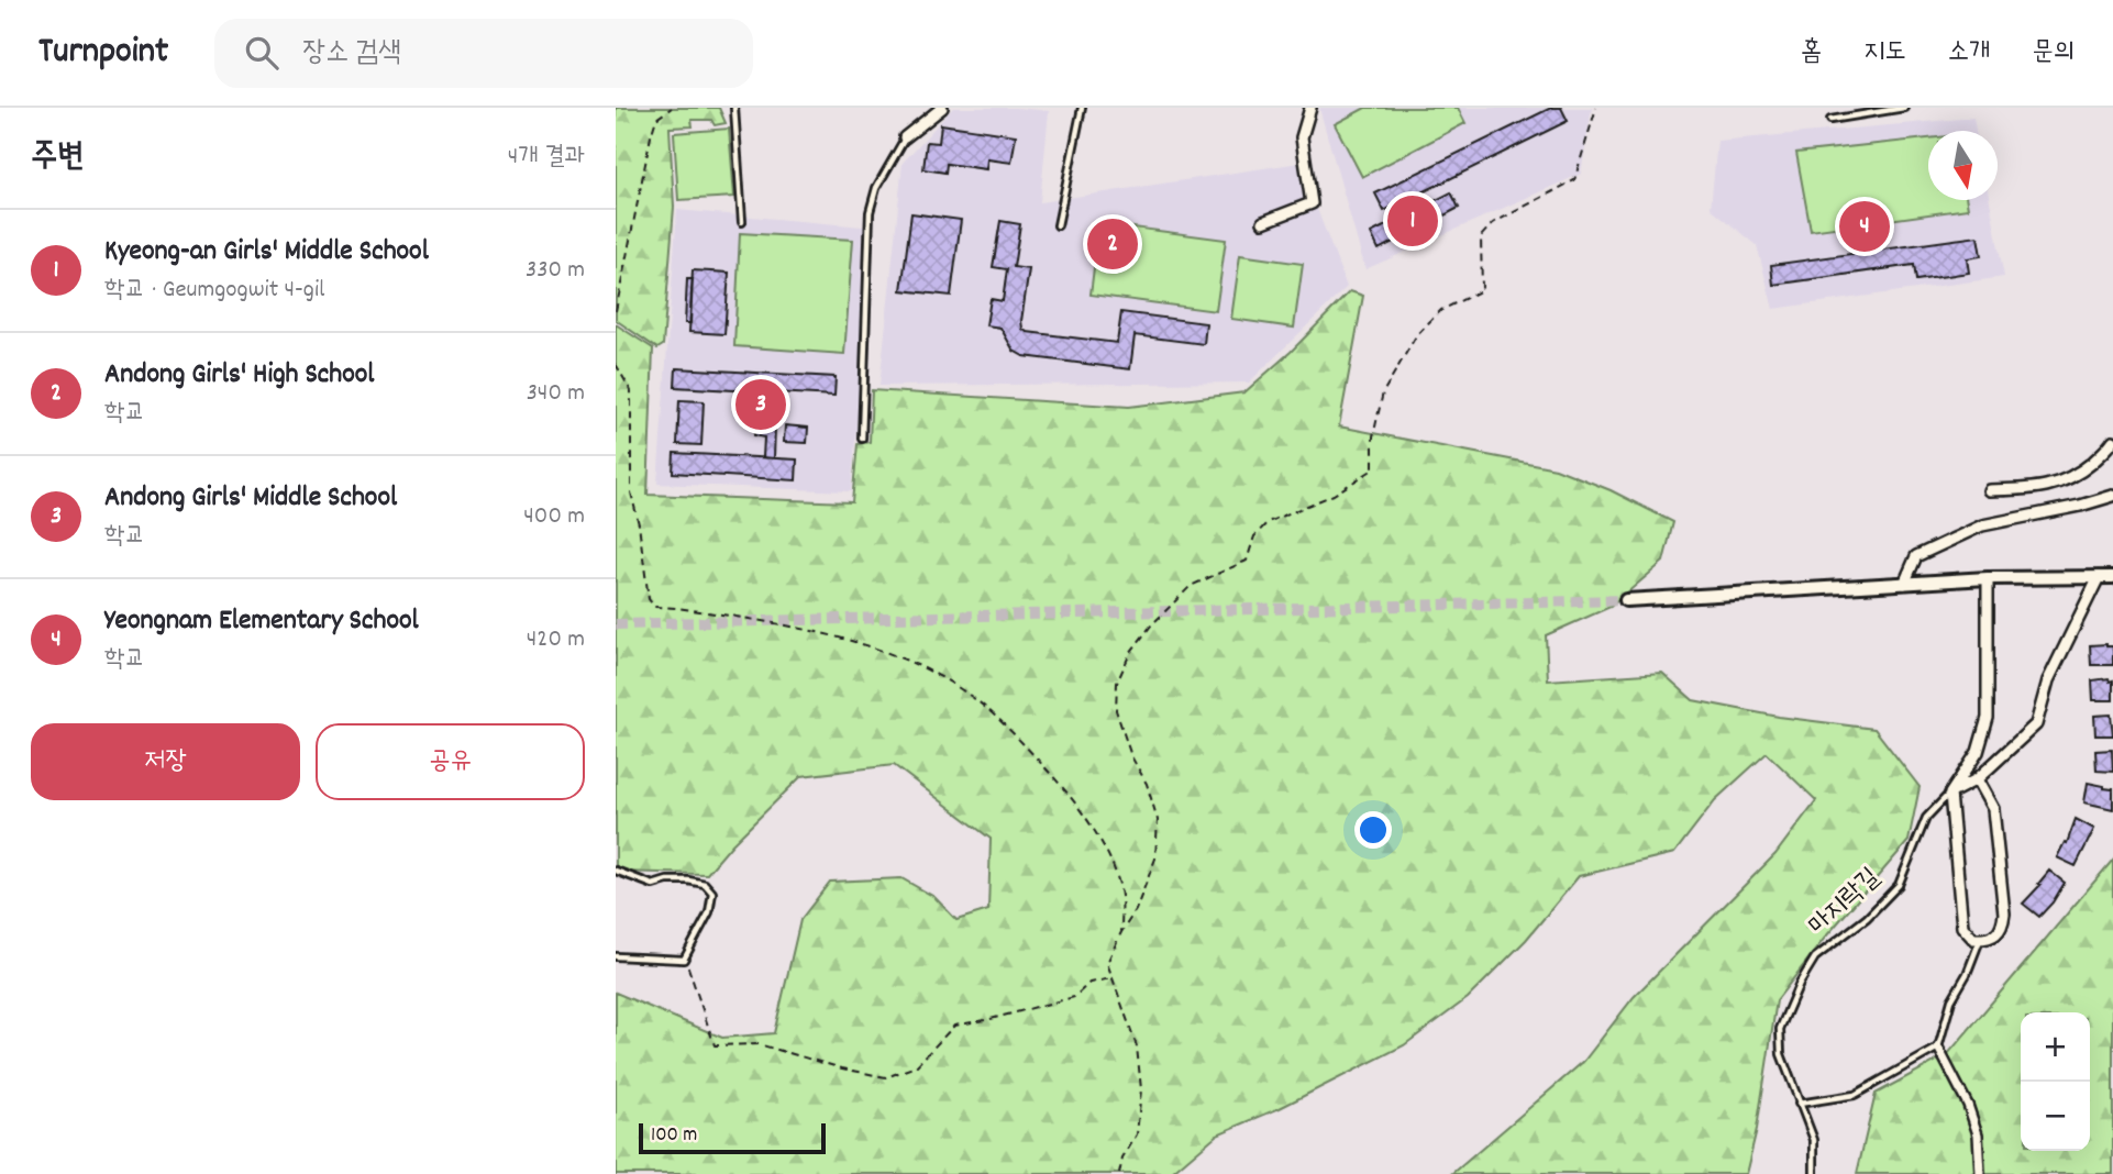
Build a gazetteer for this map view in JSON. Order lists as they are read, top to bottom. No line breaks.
{"streets":{"street":["마지락길"]},"scale_bar":"100 m","north":"bottom","page":{"header":"Turnpoint","search":"장소 검색","nav":["홈","지도","소개","문의"],"heading":["주변","4개 결과"],"pins":["1","4","2","3"],"list":[{"mark":"1","name":"Kyeong-an Girls' Middle School","note":"학교 · Geumgogwit 4-gil","value":"330 m"},{"mark":"2","name":"Andong Girls' High School","note":"학교","value":"340 m"},{"mark":"3","name":"Andong Girls' Middle School","note":"학교","value":"400 m"},{"mark":"4","name":"Yeongnam Elementary School","note":"학교","value":"420 m"}],"buttons":["저장","공유"],"map_buttons":["+","−"],"scale":"100 m"}}
